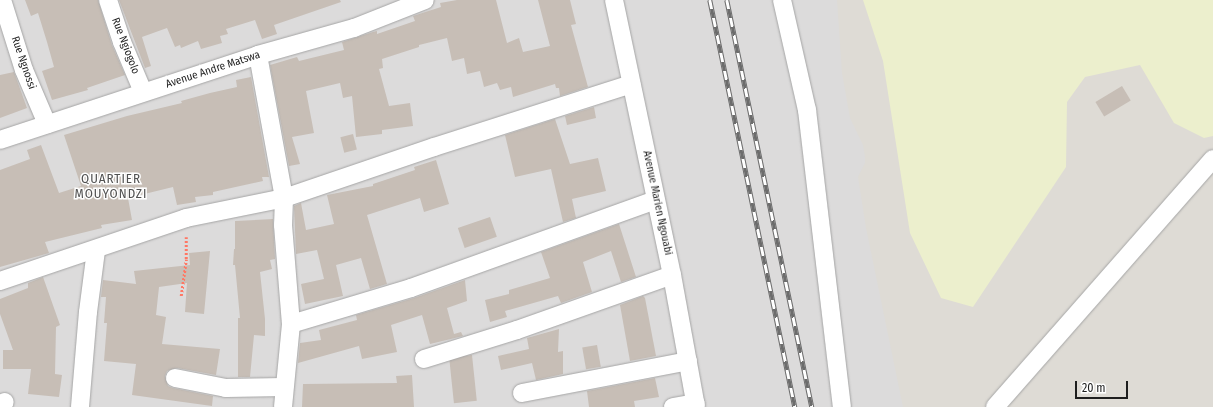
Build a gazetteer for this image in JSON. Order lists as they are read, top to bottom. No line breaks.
{"streets":{"street":["Rue Ngiogolo","Rue Ngnossi","Avenue Andre Matswa","Avenue Marien Ngouabi"]},"crossings":[["Rue Ngiogolo","Avenue Andre Matswa"],["Rue Ngnossi","Avenue Andre Matswa"]],"districts":["QUARTIER MOUYONDZI"],"scale_bar":"20 m"}
